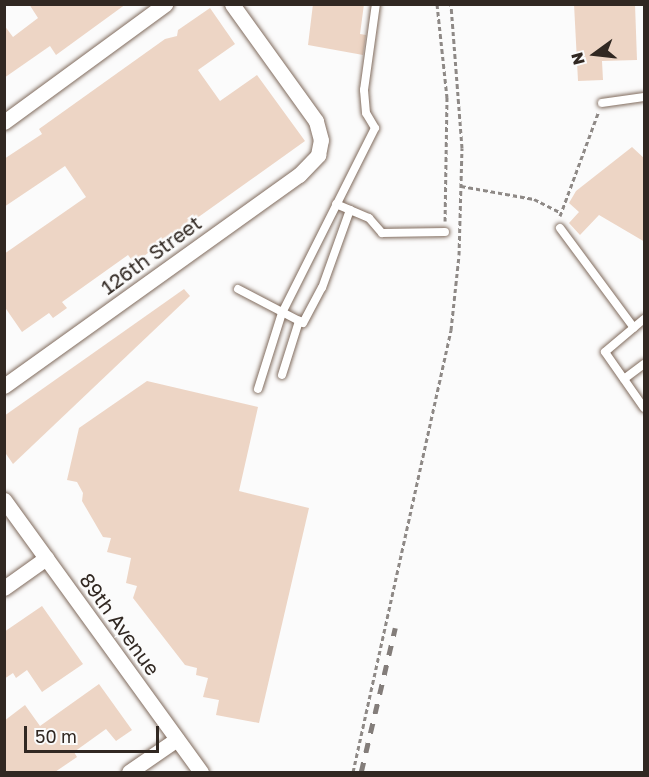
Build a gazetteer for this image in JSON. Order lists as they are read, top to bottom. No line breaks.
{"streets":{"street":["126th Street","89th Avenue"]},"scale_bar":"50 m","north":"left"}
